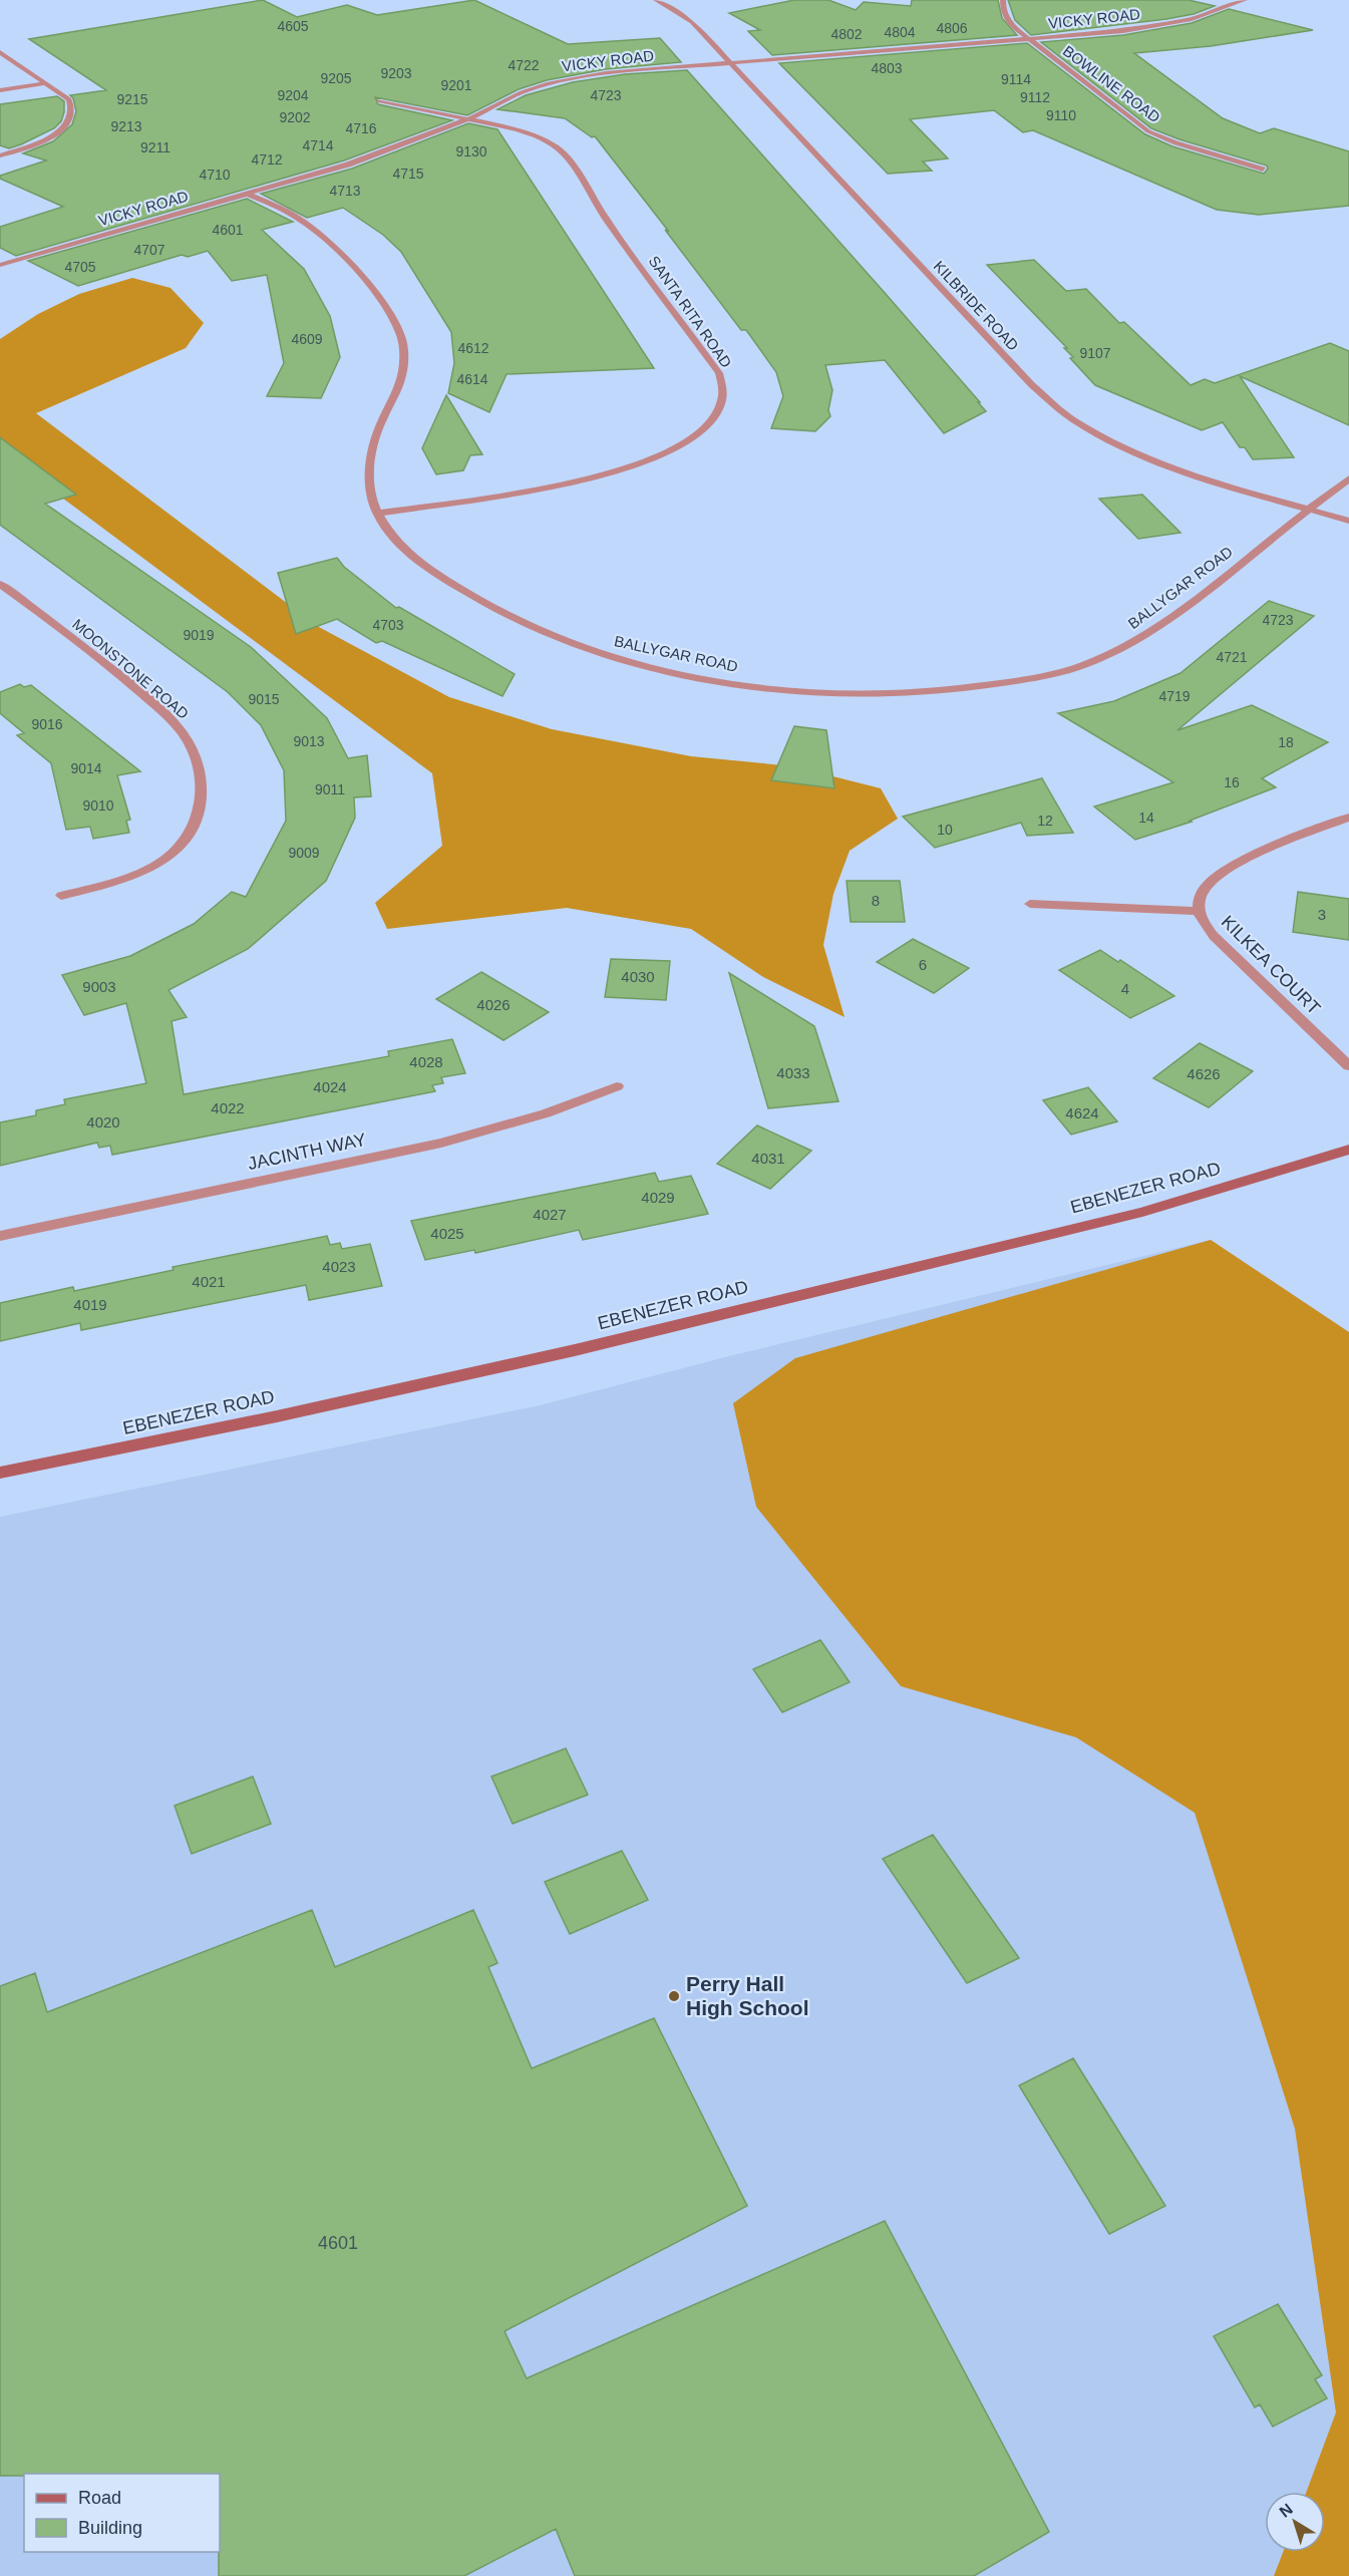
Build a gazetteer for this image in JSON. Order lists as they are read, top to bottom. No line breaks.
{"streets":{"street":["VICKY ROAD","BOWLINE ROAD","KILBRIDE ROAD","SANTA RITA ROAD","BALLYGAR ROAD","MOONSTONE ROAD","KILKEA COURT","JACINTH WAY","EBENEZER ROAD"]},"crossings":[["VICKY ROAD","BOWLINE ROAD"],["VICKY ROAD","KILBRIDE ROAD"],["VICKY ROAD","SANTA RITA ROAD"],["VICKY ROAD","BALLYGAR ROAD"],["KILBRIDE ROAD","BALLYGAR ROAD"],["SANTA RITA ROAD","BALLYGAR ROAD"]],"places":["Perry Hall High School"],"house_numbers":["4605","4806","4804","4802","4722","4803","9203","9205","9114","9201","9204","4723","9112","9215","9110","9202","9213","4716","4714","9211","9130","4712","4715","4710","4713","4601","4707","4705","4609","4612","9107","4614","4723","4703","9019","4721","4719","9015","9016","9013","18","9014","16","9011","9010","14","12","10","9009","8","3","6","4030","9003","4","4026","4028","4033","4626","4024","4022","4624","4020","4031","4029","4027","4025","4023","4021","4019","4601"],"legend":["Road","Building"],"north":"top left"}
